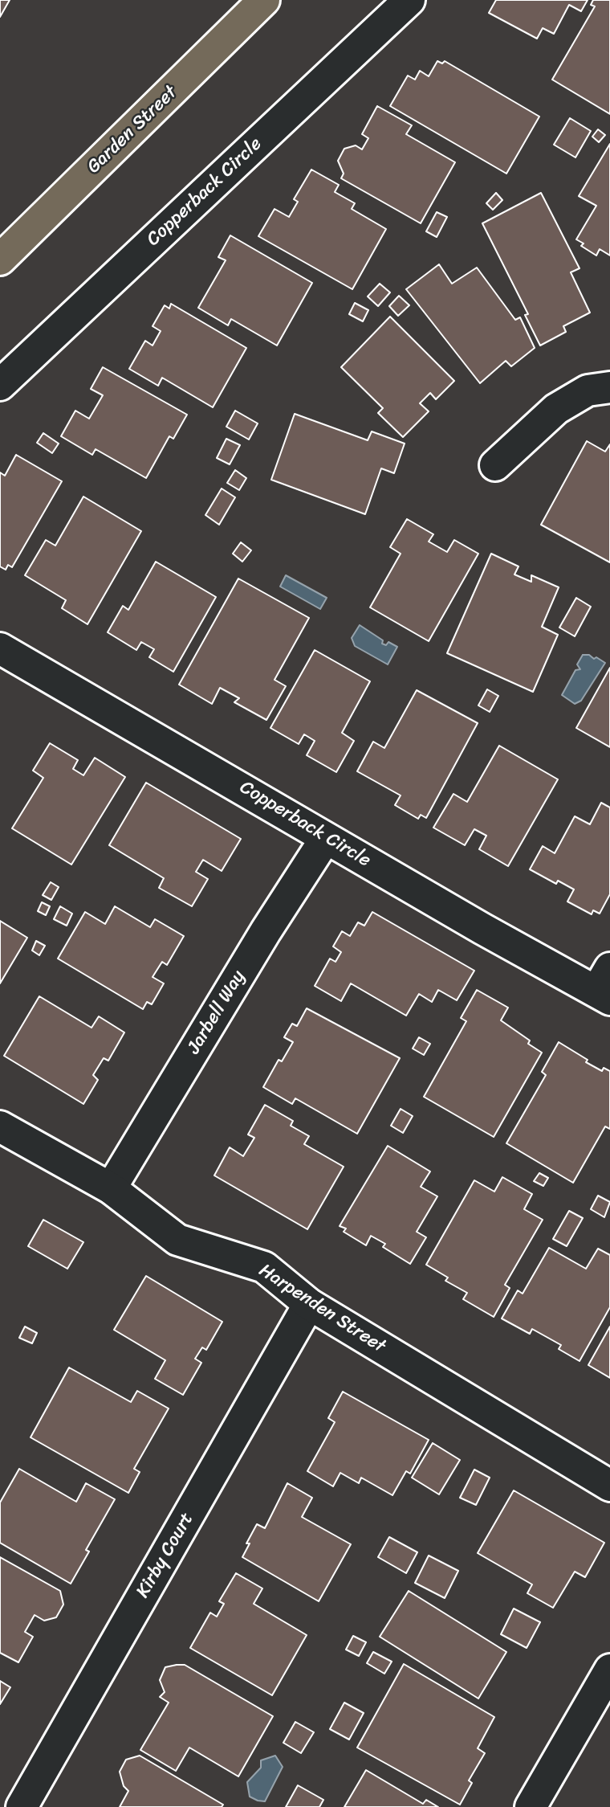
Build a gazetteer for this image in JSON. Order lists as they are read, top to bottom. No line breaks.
{"streets":{"main road":["Garden Street"],"street":["Copperback Circle","Jarbell Way","Harpenden Street","Kirby Court"]},"crossings":[["Copperback Circle","Jarbell Way"],["Jarbell Way","Harpenden Street"],["Harpenden Street","Kirby Court"]]}
